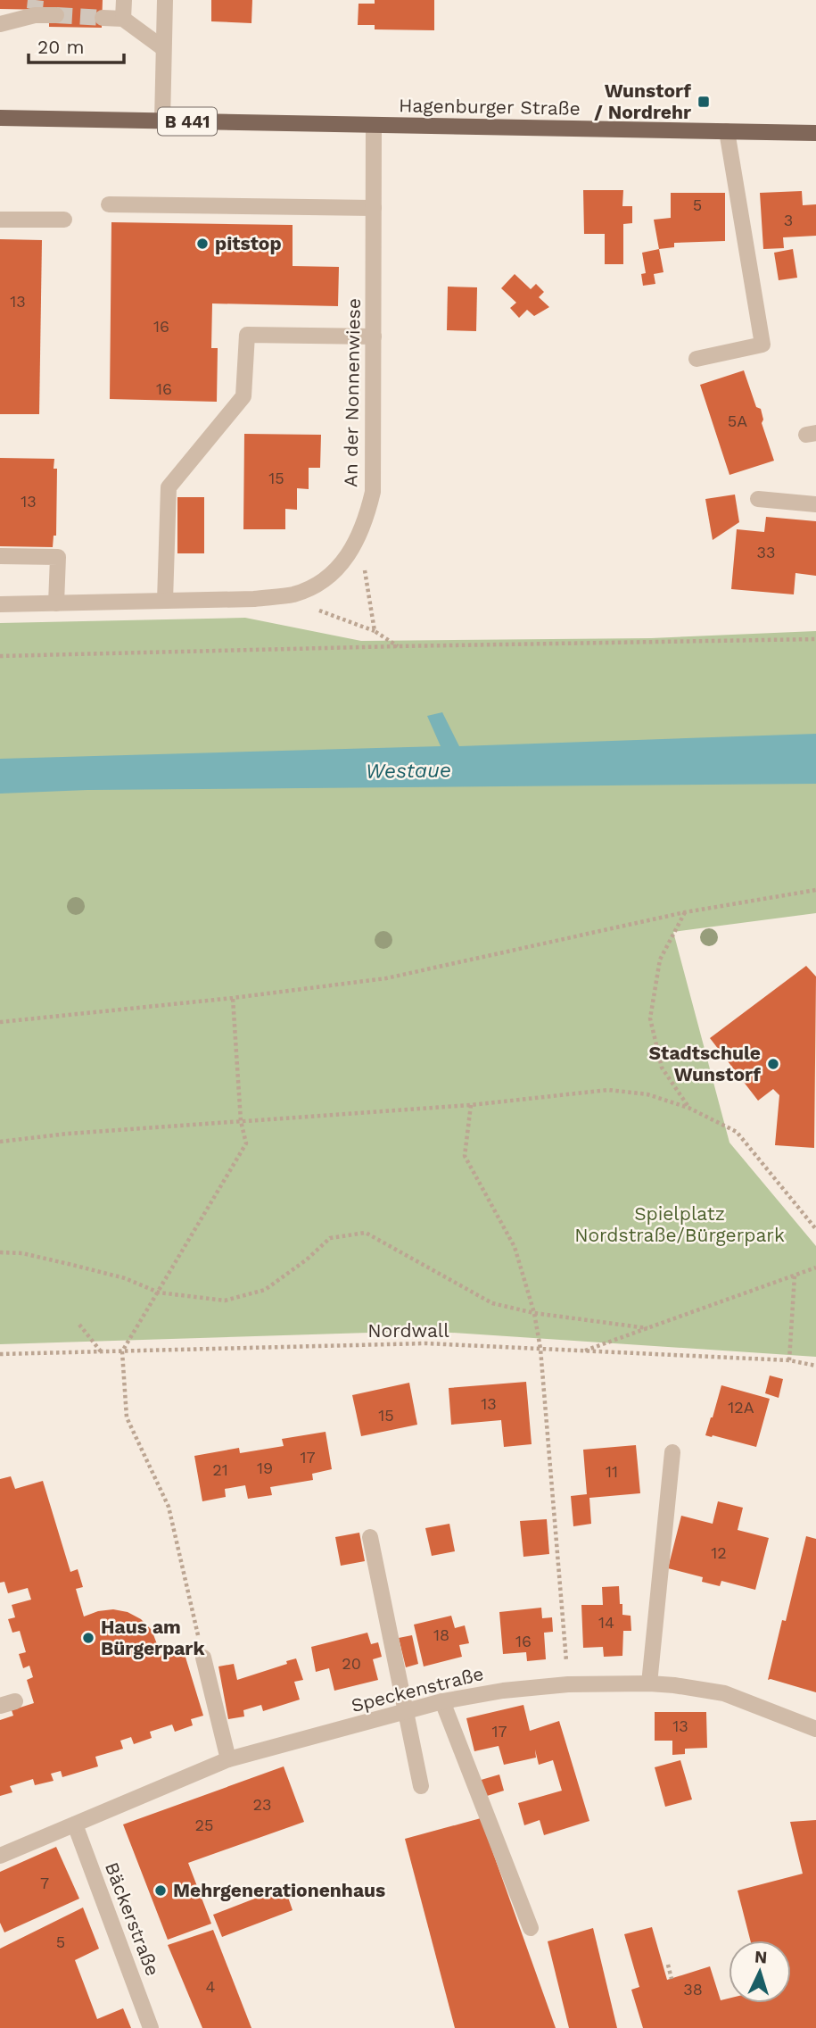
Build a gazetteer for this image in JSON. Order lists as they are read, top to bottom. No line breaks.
{"streets":{"main road":["Hagenburger Straße","B 441"],"street":["An der Nonnenwiese","Speckenstraße","Bäckerstraße"],"path":["Nordwall"]},"crossings":[["Hagenburger Straße","An der Nonnenwiese"],["Speckenstraße","Bäckerstraße"]],"water":["Westaue"],"parks":["Spielplatz Nordstraße/Bürgerpark"],"places":{"transit":["Wunstorf / Nordrehr"],"other":["pitstop","Stadtschule Wunstorf","Haus am Bürgerpark","Mehrgenerationenhaus"]},"house_numbers":["5","3","13","16","16","5A","15","13","33","13","12A","15","17","19","21","11","12","14","18","16","20","13","17","23","25","7","5","4","38"],"scale_bar":"20 m","north":"top"}
